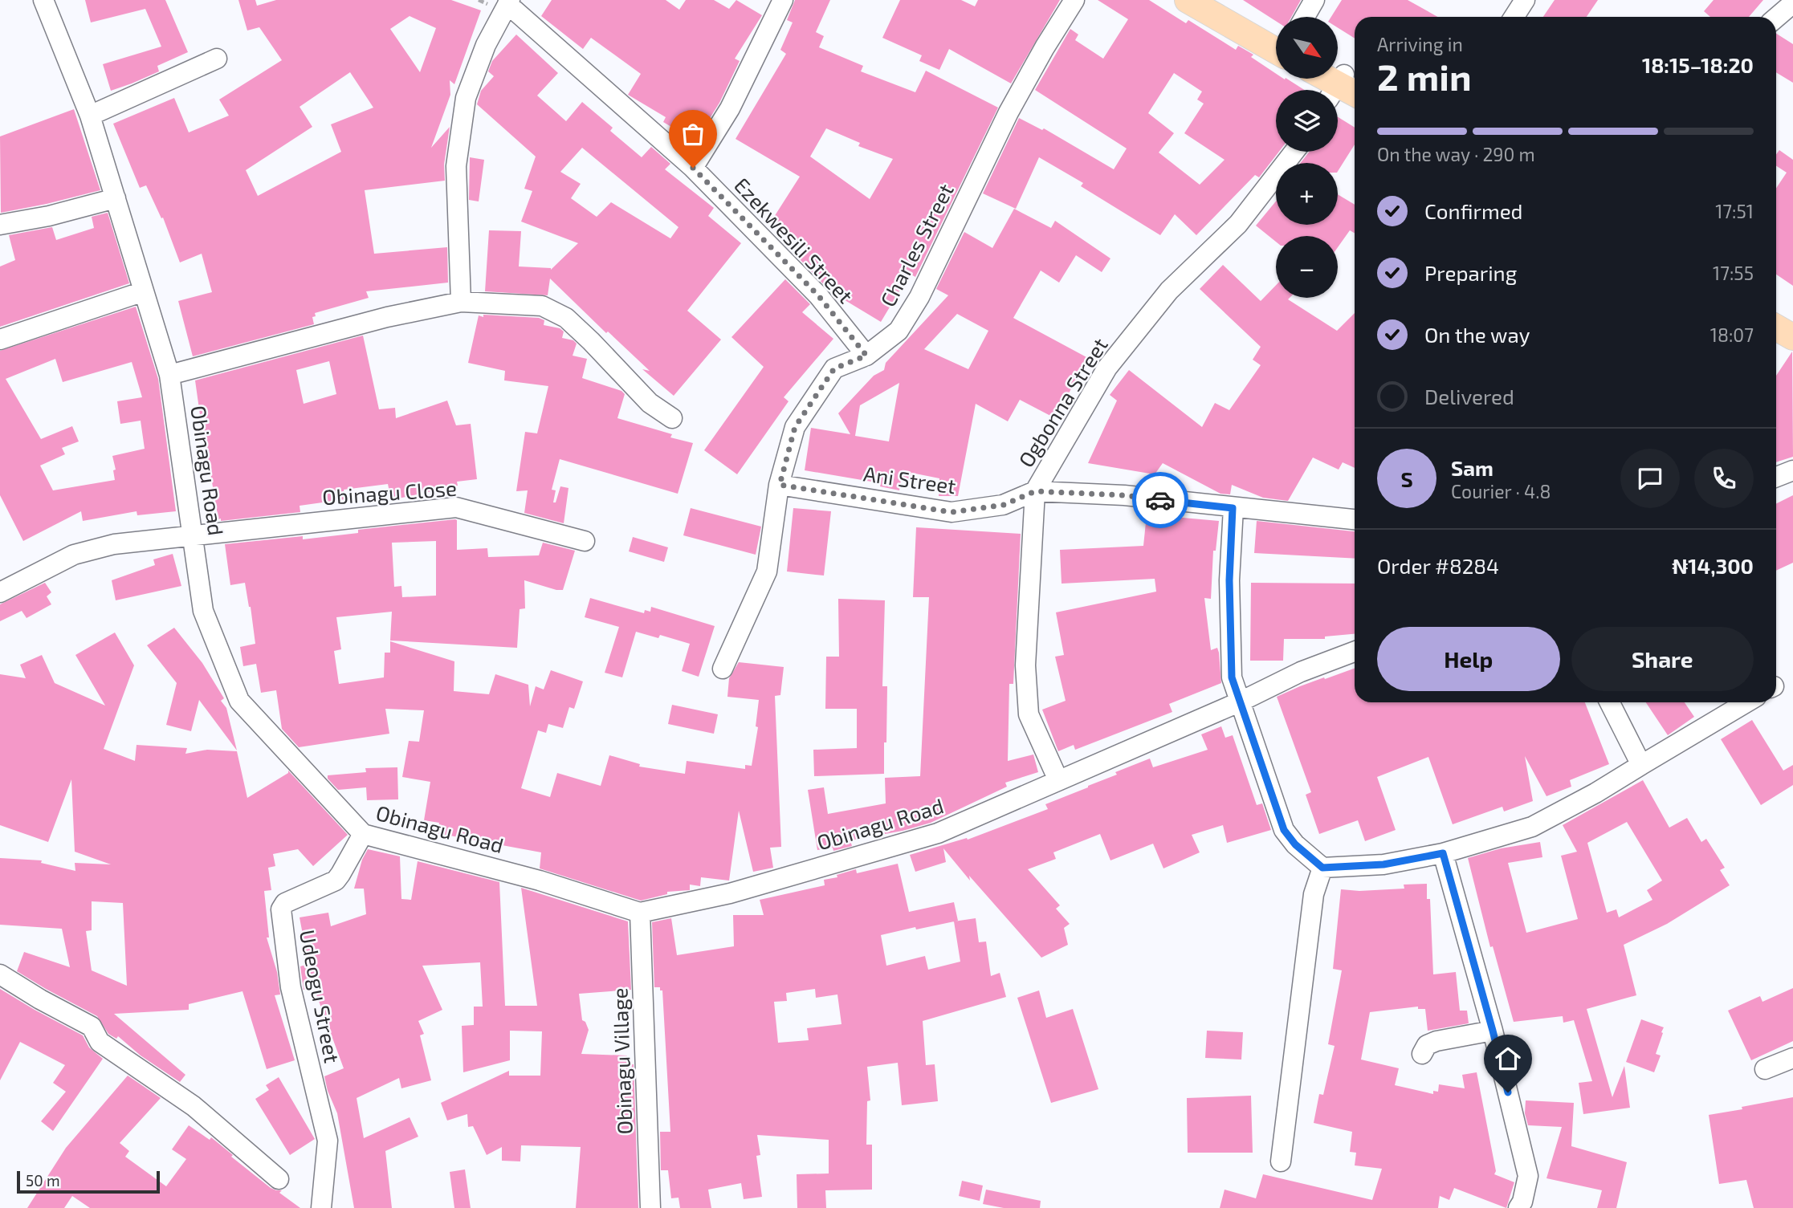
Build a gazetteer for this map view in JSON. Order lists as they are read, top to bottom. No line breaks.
{"streets":{"street":["Ezekwesili Street","Charles Street","Ogbonna Street","Obinagu Road","Ani Street","Obinagu Close","Udeogu Street","Obinagu Village"]},"crossings":[["Ezekwesili Street","Charles Street"],["Charles Street","Ani Street"],["Ogbonna Street","Obinagu Road"],["Ogbonna Street","Ani Street"],["Obinagu Road","Obinagu Close"],["Obinagu Road","Udeogu Street"],["Obinagu Road","Obinagu Village"]],"scale_bar":"50 m","north":"bottom right","page":{"map_buttons":["+","−"],"heading":["2 min","Arriving in","18:15–18:20"],"panel":["Sam","Courier · 4.8","Order #8284","₦14,300"],"bar":"On the way · 290 m","list":[["Confirmed","17:51"],["Preparing","17:55"],["On the way","18:07"],"Delivered"],"round":"S","buttons":["Help","Share"],"scale":"50 m"}}
